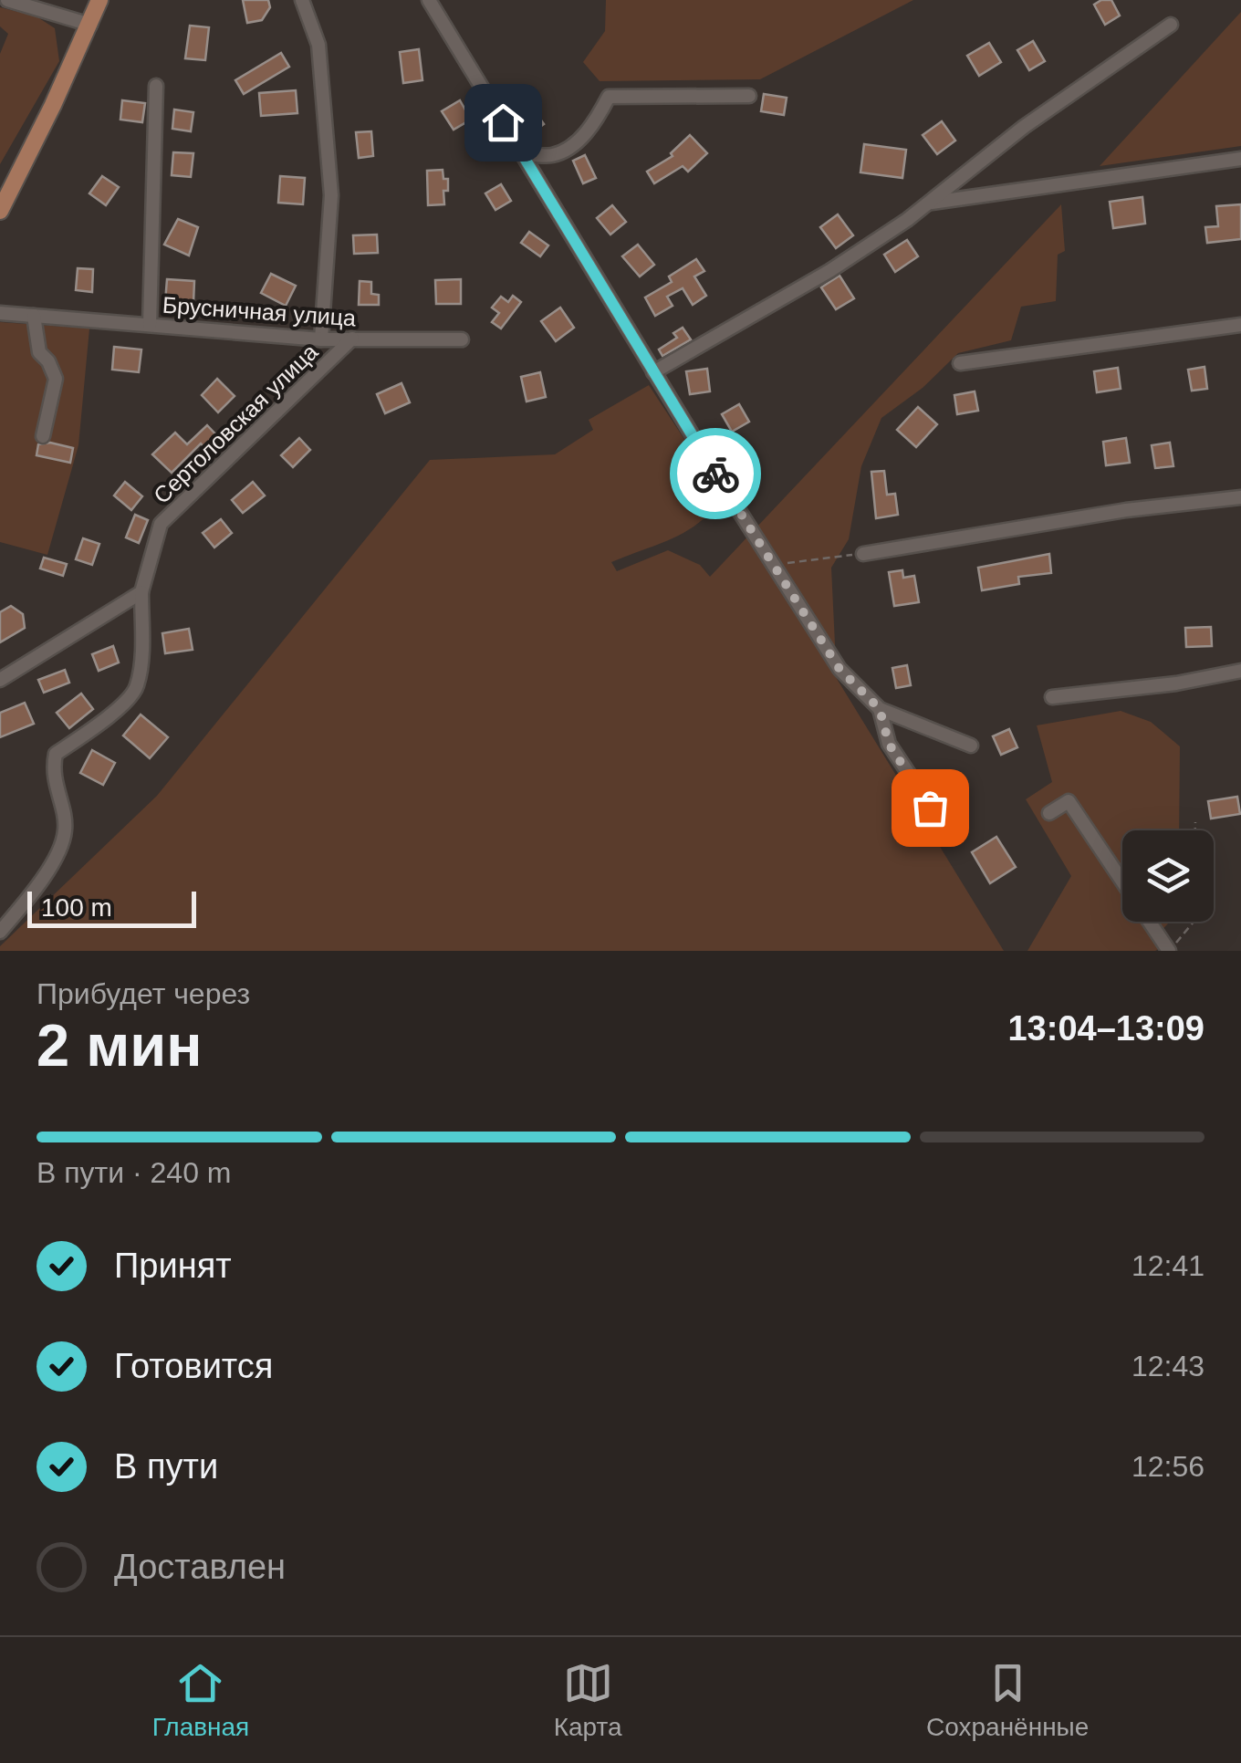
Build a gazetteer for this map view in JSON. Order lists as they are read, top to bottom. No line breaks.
{"streets":{"street":["Брусничная улица","Сертоловская улица"]},"crossings":[["Брусничная улица","Сертоловская улица"]],"scale_bar":"100 m","page":{"scale":"100 m","heading":["2 мин","Прибудет через","13:04–13:09"],"bar":"В пути · 240 m","list":[["Принят","12:41"],["Готовится","12:43"],["В пути","12:56"],"Доставлен"],"tabs":["Главная","Карта","Сохранённые"]}}
